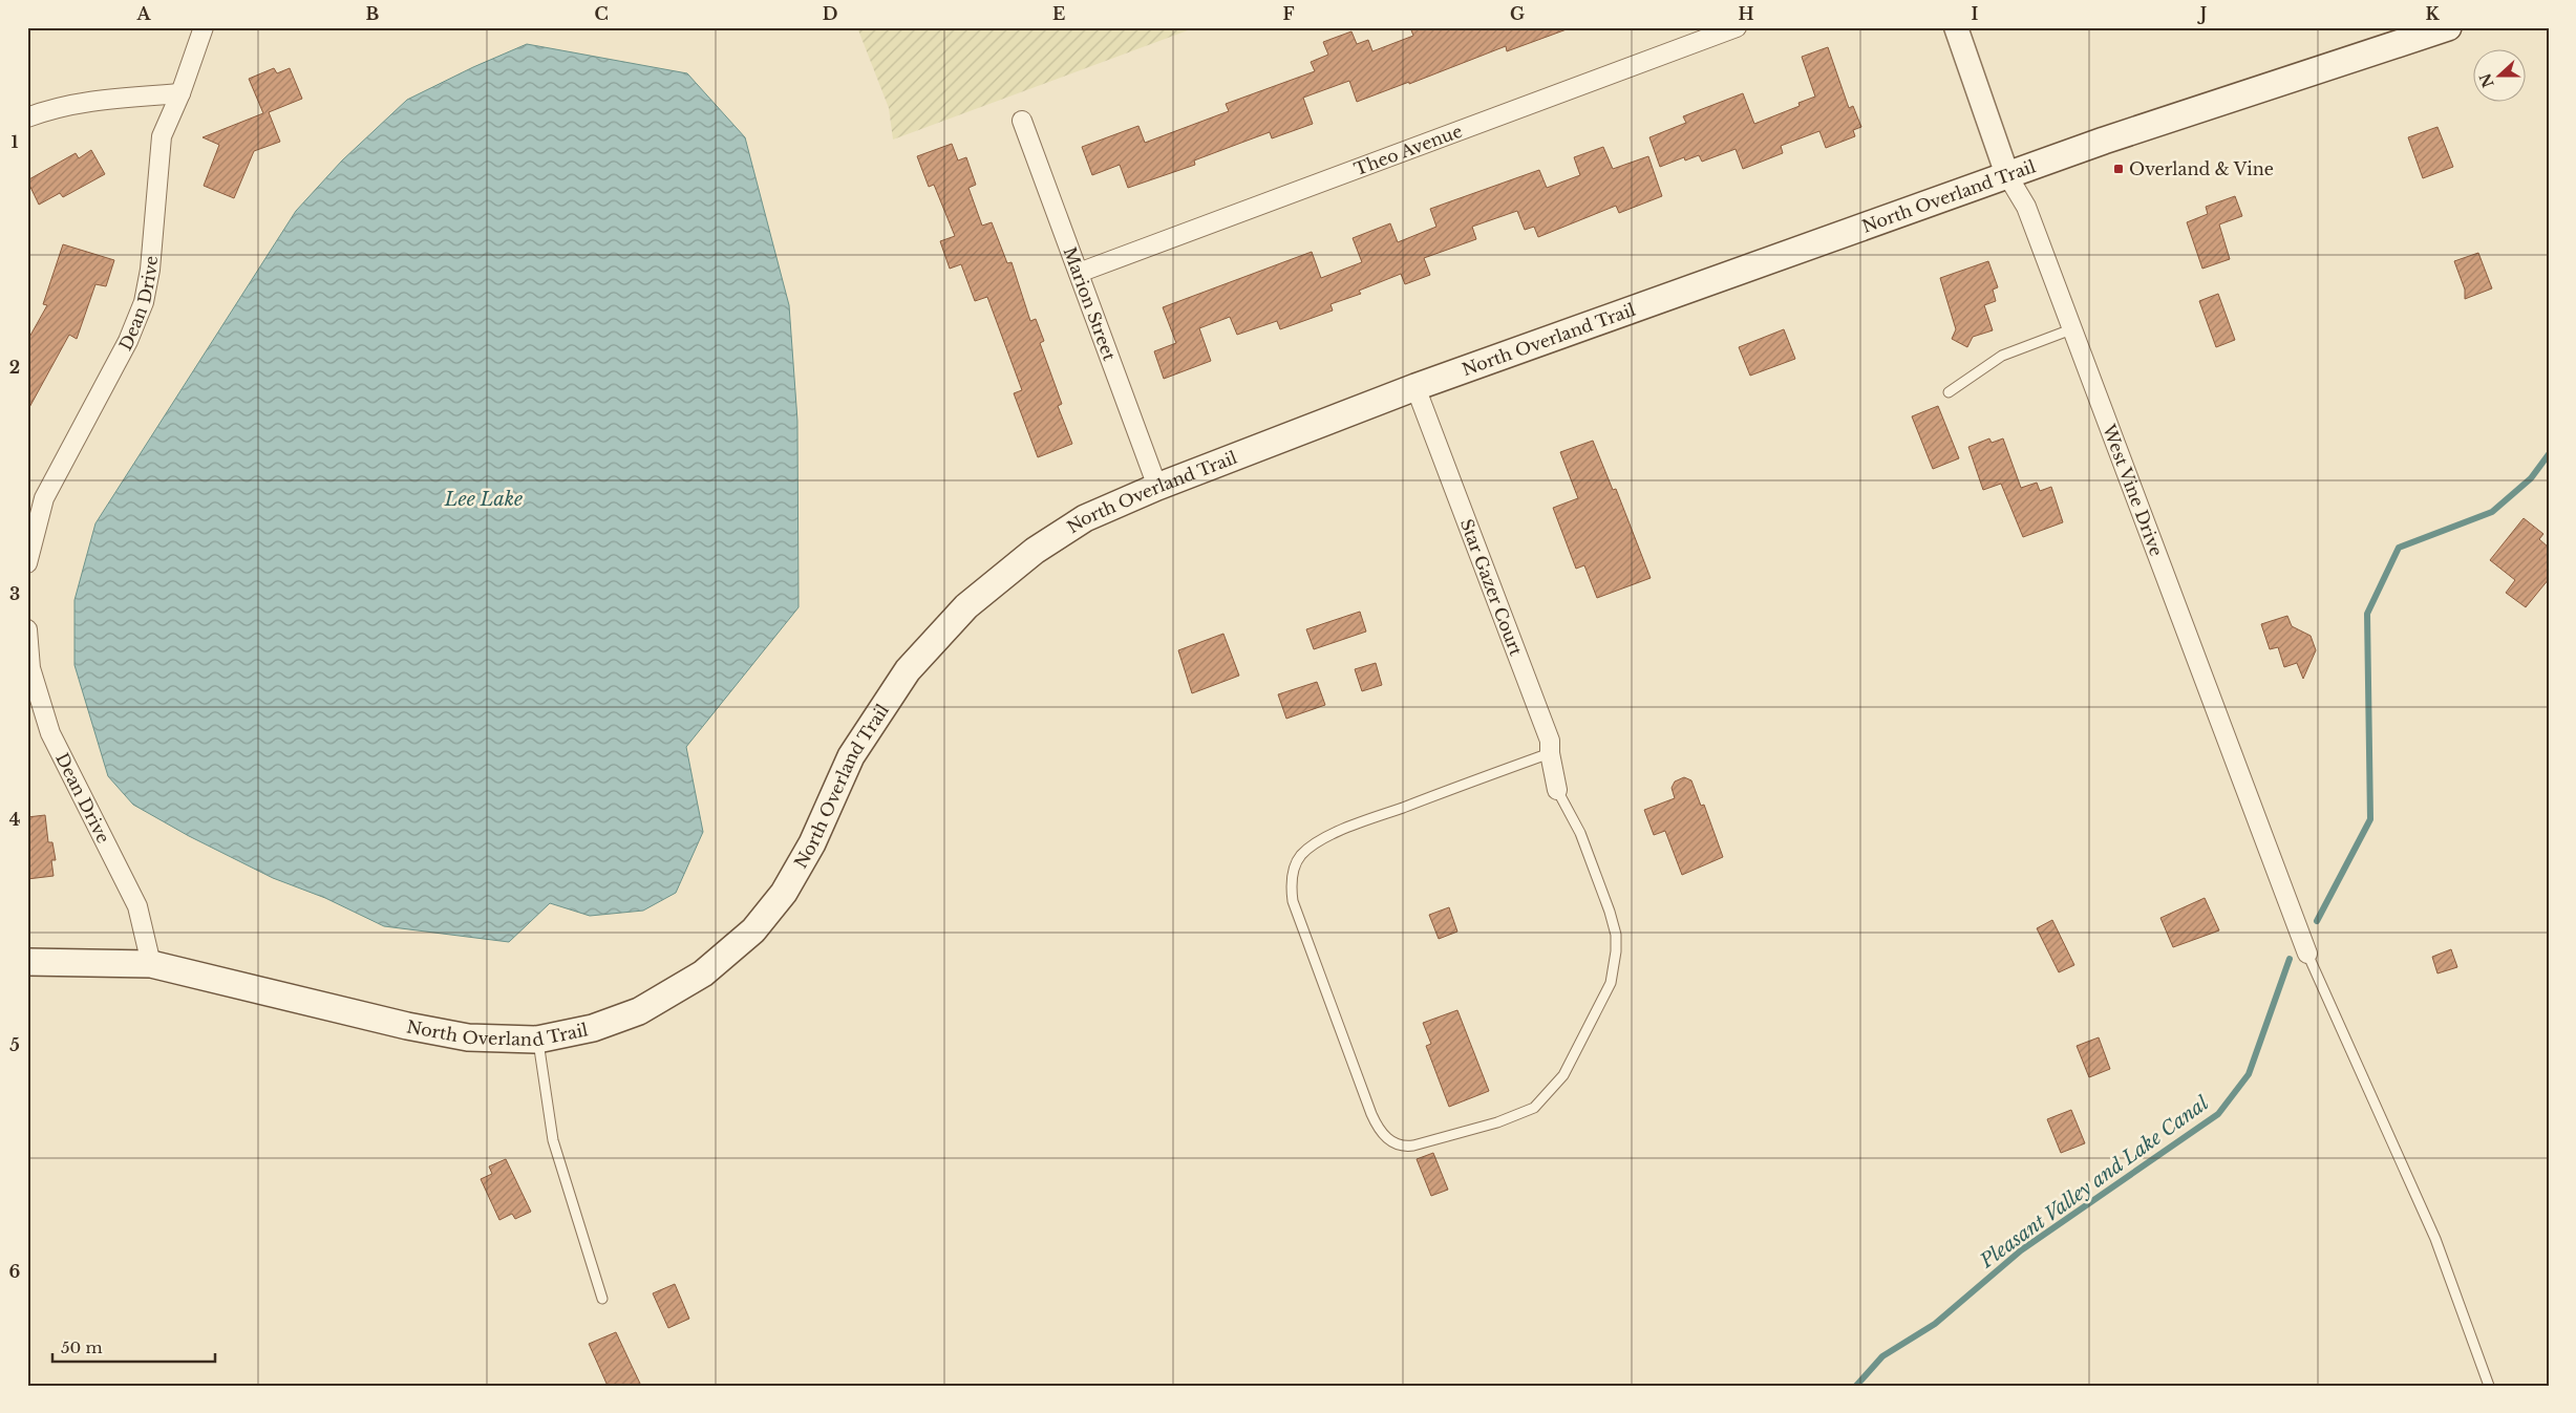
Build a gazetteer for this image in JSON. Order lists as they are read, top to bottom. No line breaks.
{"streets":{"main road":["North Overland Trail"],"street":["Theo Avenue","Dean Drive","Marion Street","West Vine Drive","Star Gazer Court"]},"crossings":[["Theo Avenue","Marion Street"],["North Overland Trail","Dean Drive"],["North Overland Trail","Marion Street"],["North Overland Trail","West Vine Drive"],["North Overland Trail","Star Gazer Court"]],"water":["Lee Lake","Pleasant Valley and Lake Canal"],"places":{"transit":["Overland & Vine"]},"scale_bar":"50 m","north":"left","grid":{"columns":["A","B","C","D","E","F","G","H","I","J","K"],"rows":["1","2","3","4","5","6"]}}
